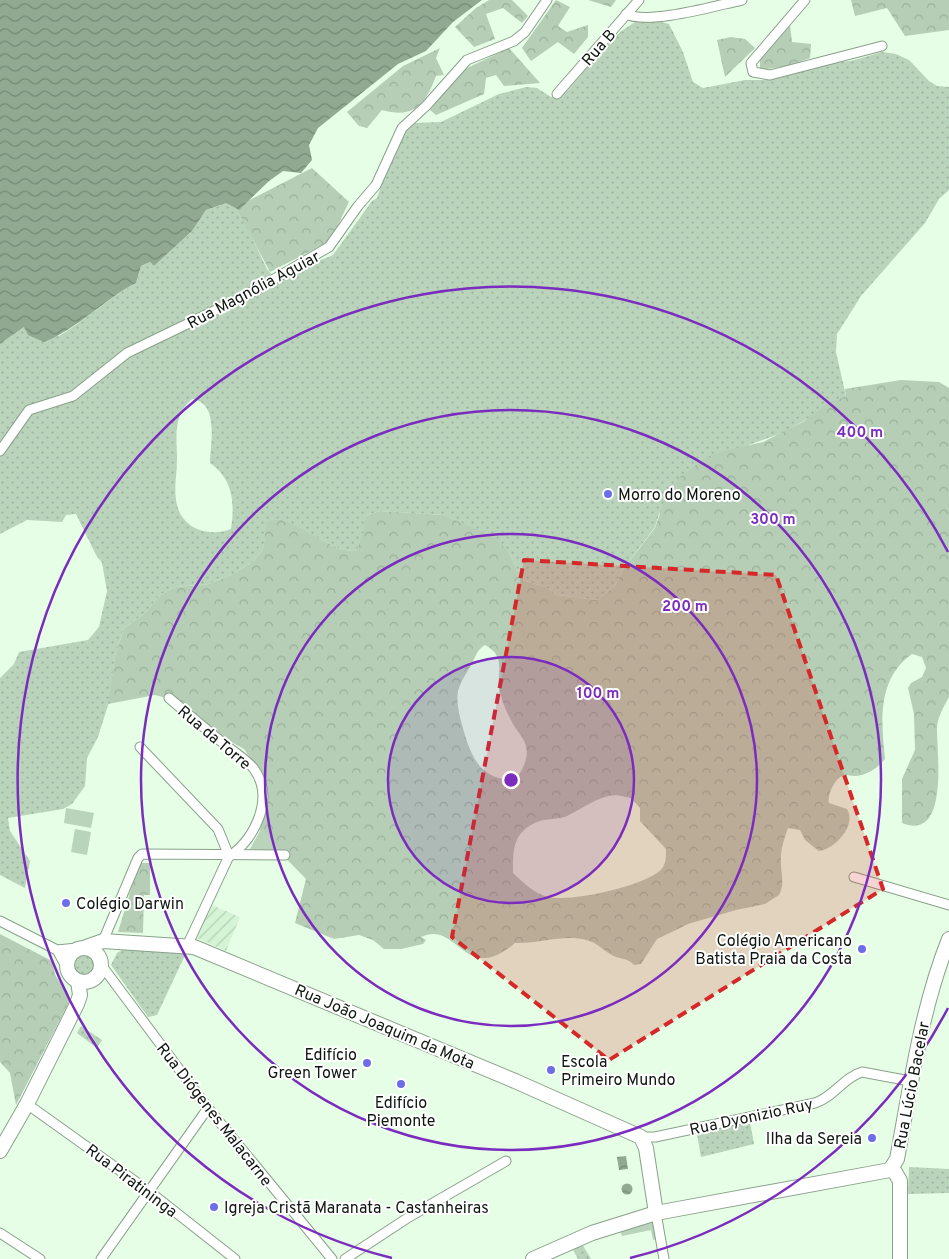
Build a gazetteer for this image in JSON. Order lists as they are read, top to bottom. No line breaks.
{"streets":{"street":["Rua B","Rua Magnólia Aguiar","Rua da Torre","Rua João Joaquim da Mota","Rua Lúcio Bacelar","Rua Diógenes Malacarne","Rua Dyonizio Ruy","Rua Piratininga"]},"crossings":[["Rua João Joaquim da Mota","Rua Dyonizio Ruy"],["Rua Lúcio Bacelar","Rua Dyonizio Ruy"]],"places":["Morro do Moreno","Colégio Darwin","Colégio Americano Batista Praia da Costa","Edifício Green Tower","Escola Primeiro Mundo","Edifício Piemonte","Ilha da Sereia","Igreja Cristã Maranata - Castanheiras"],"rings":["400 m","300 m","200 m","100 m"]}
